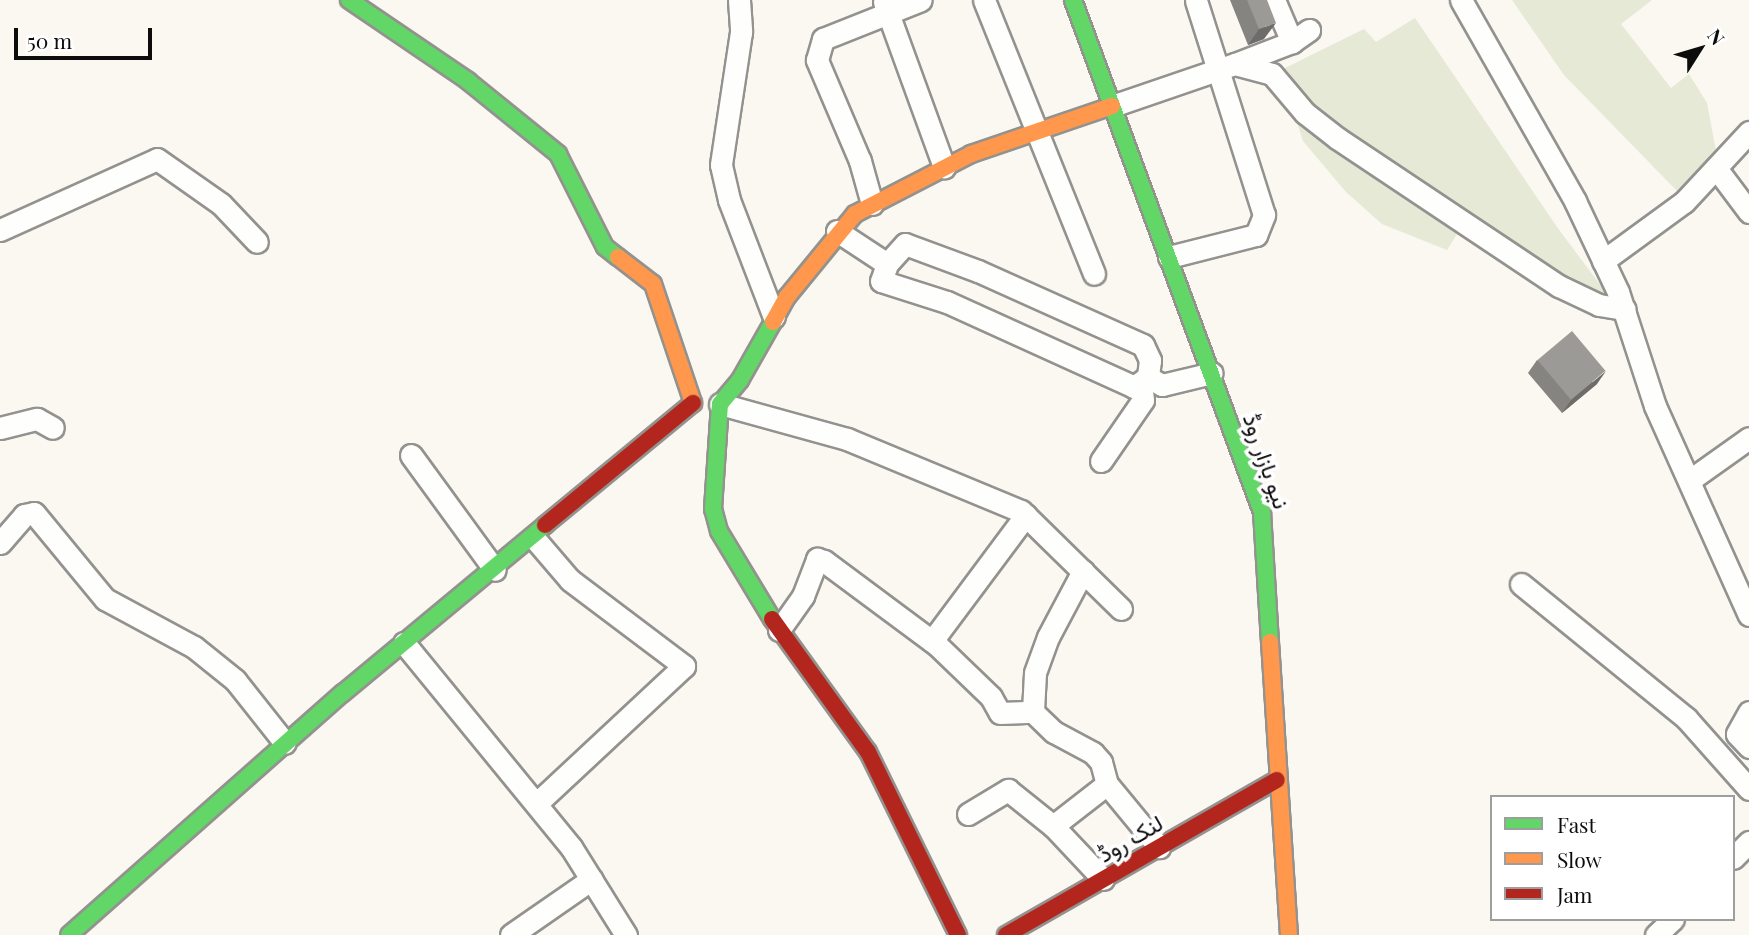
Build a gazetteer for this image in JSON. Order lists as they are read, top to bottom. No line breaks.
{"streets":{"main road":["نیو بازار روڈ","لنک روڈ"]},"crossings":[["نیو بازار روڈ","لنک روڈ"]],"legend":["Fast","Slow","Jam"],"scale_bar":"50 m","north":"top right"}
